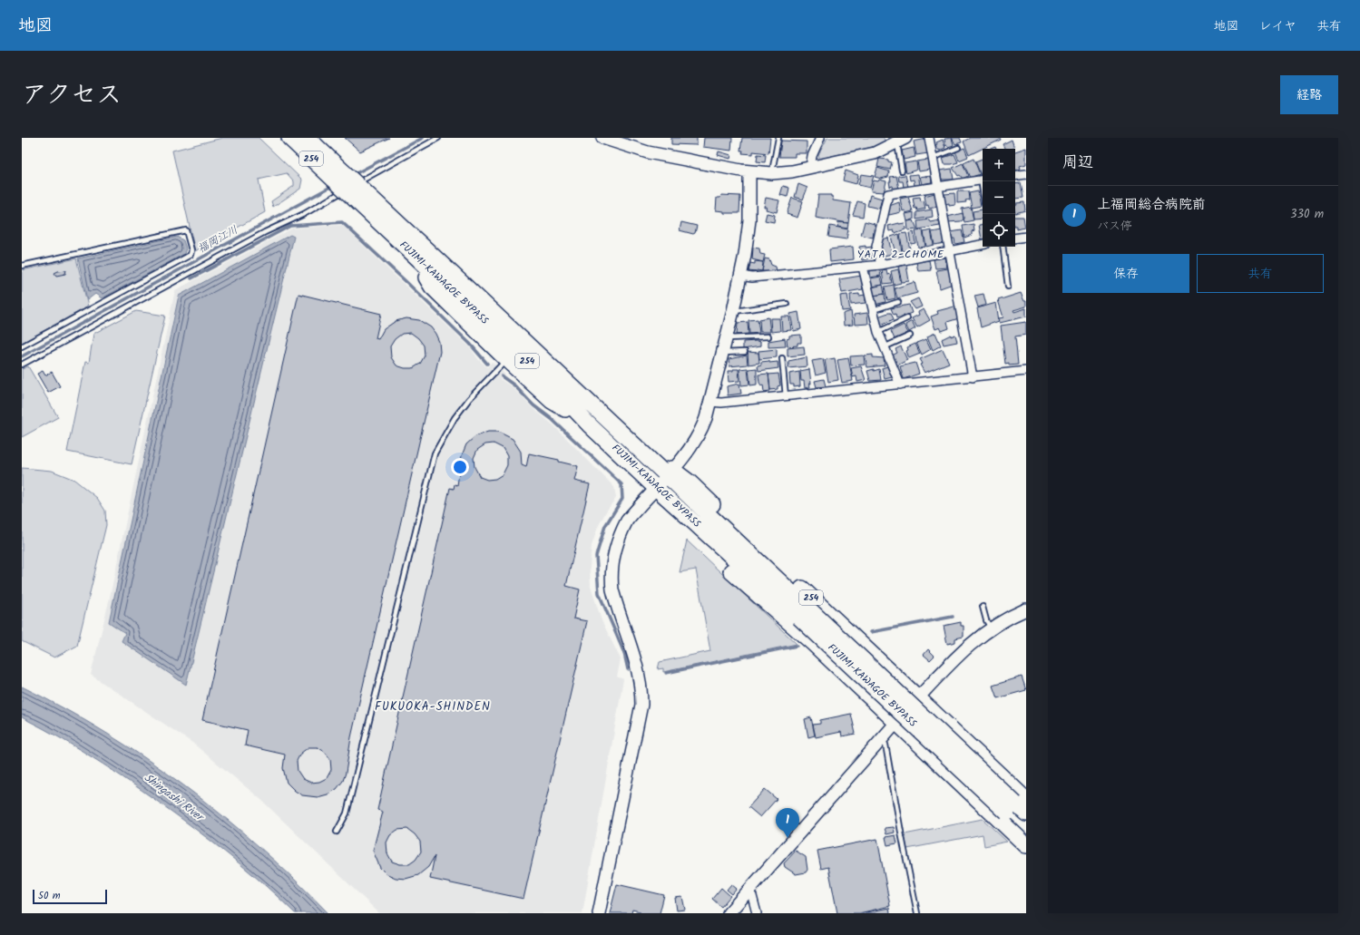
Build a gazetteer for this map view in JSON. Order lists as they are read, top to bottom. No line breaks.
{"streets":{"highway":["254","FUJIMI-KAWAGOE BYPASS"]},"crossings":[["254","FUJIMI-KAWAGOE BYPASS"]],"districts":["YATA 2-CHOME","FUKUOKA-SHINDEN"],"water":["福岡江川","Shingashi River"],"scale_bar":"50 m","page":{"header":"地図","nav":["地図","レイヤ","共有"],"title":"アクセス","buttons":["経路",["保存","共有"]],"heading":"周辺","map_buttons":["+","−"],"list":[{"mark":"1","name":"上福岡総合病院前","note":"バス停","value":"330 m"}],"pins":"1","scale":"50 m"}}
